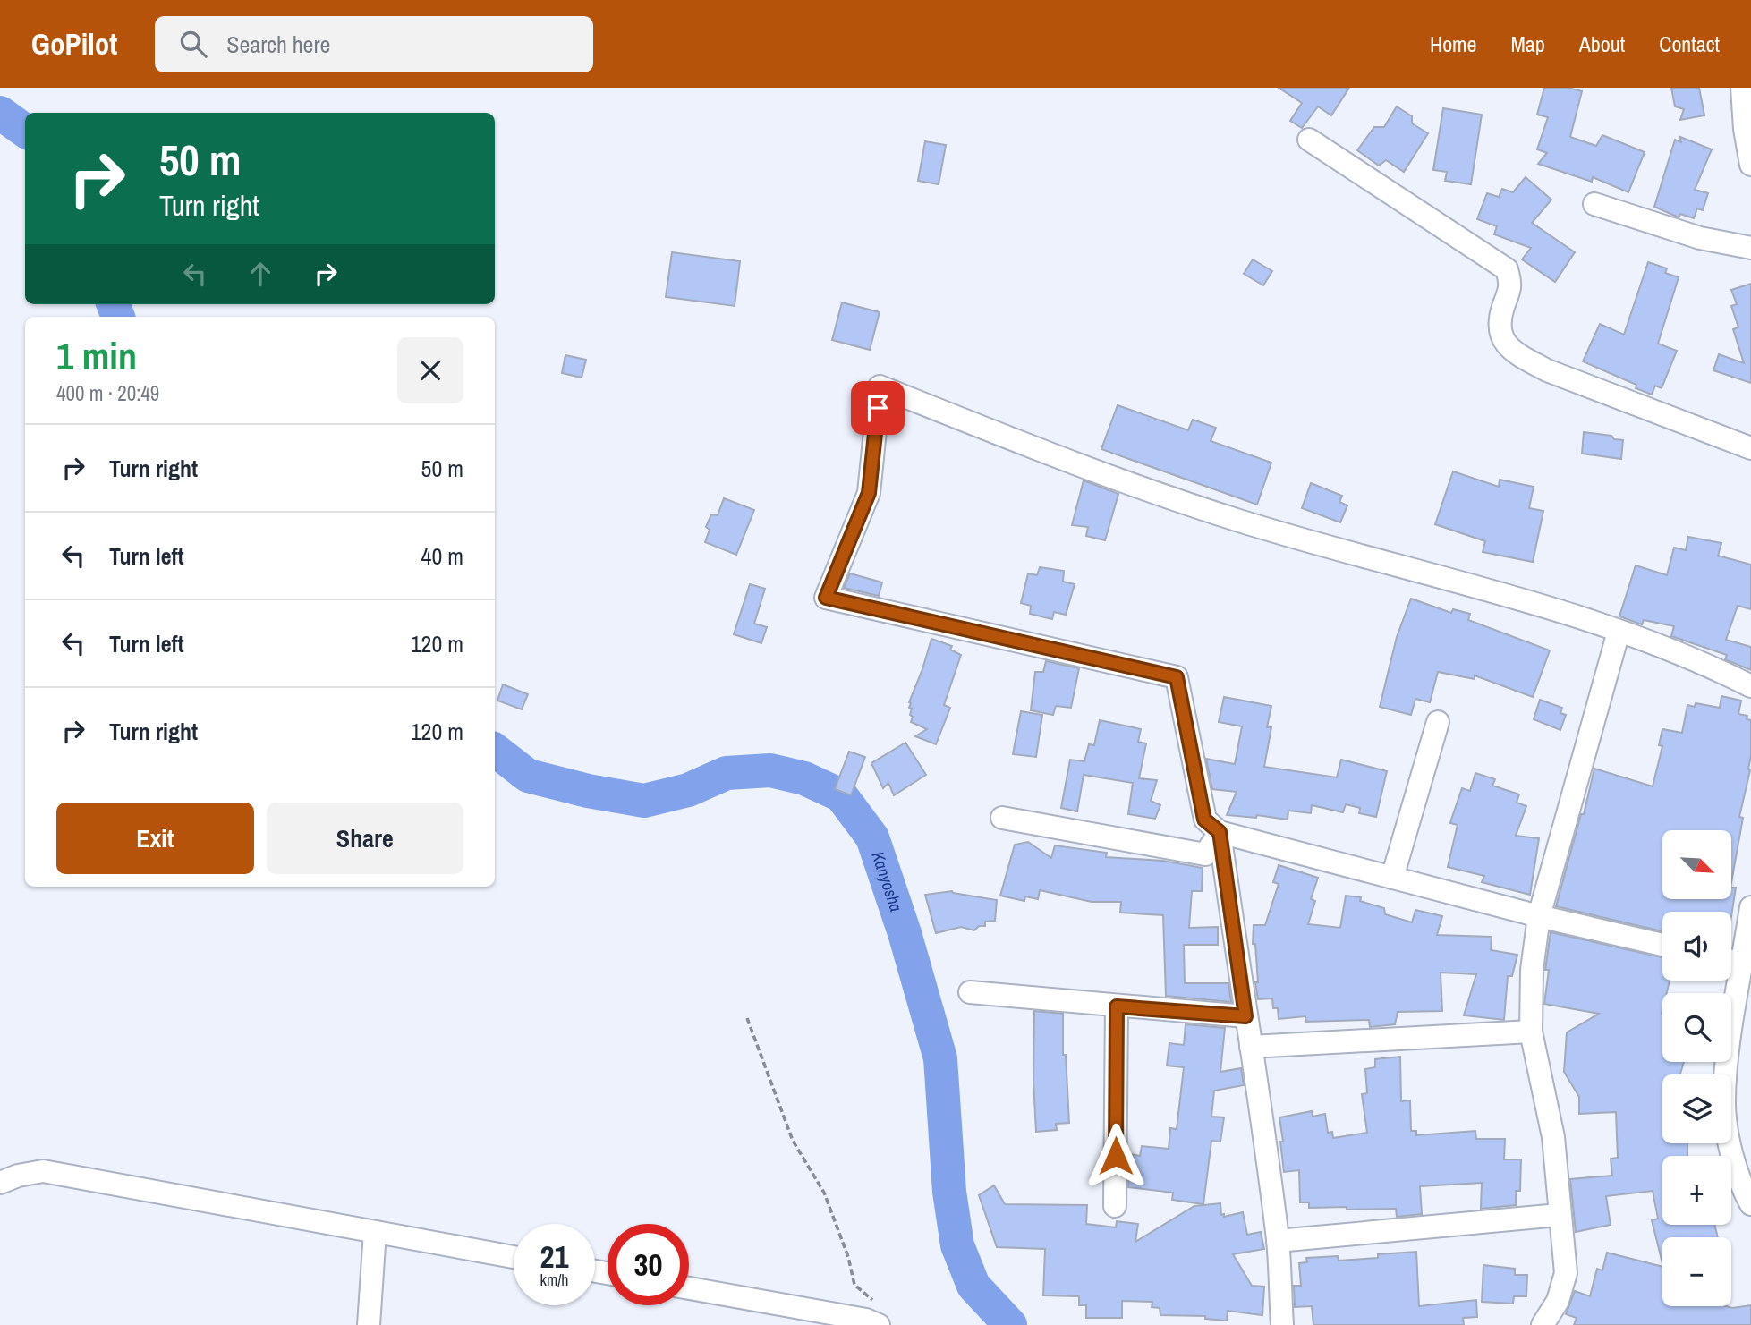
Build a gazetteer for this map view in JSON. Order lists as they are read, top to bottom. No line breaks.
{"water":["Kanyosha"],"north":"bottom right","page":{"header":"GoPilot","search":"Search here","nav":["Home","Map","About","Contact"],"turn":["50 m","Turn right"],"heading":["1 min","400 m · 20:49"],"list":[{"name":"Turn right","value":"50 m"},{"name":"Turn left","value":"40 m"},{"name":"Turn left","value":"120 m"},{"name":"Turn right","value":"120 m"}],"buttons":["Exit","Share"],"map_buttons":["+","−"],"speed":"21 km/h","limit":"30"}}
